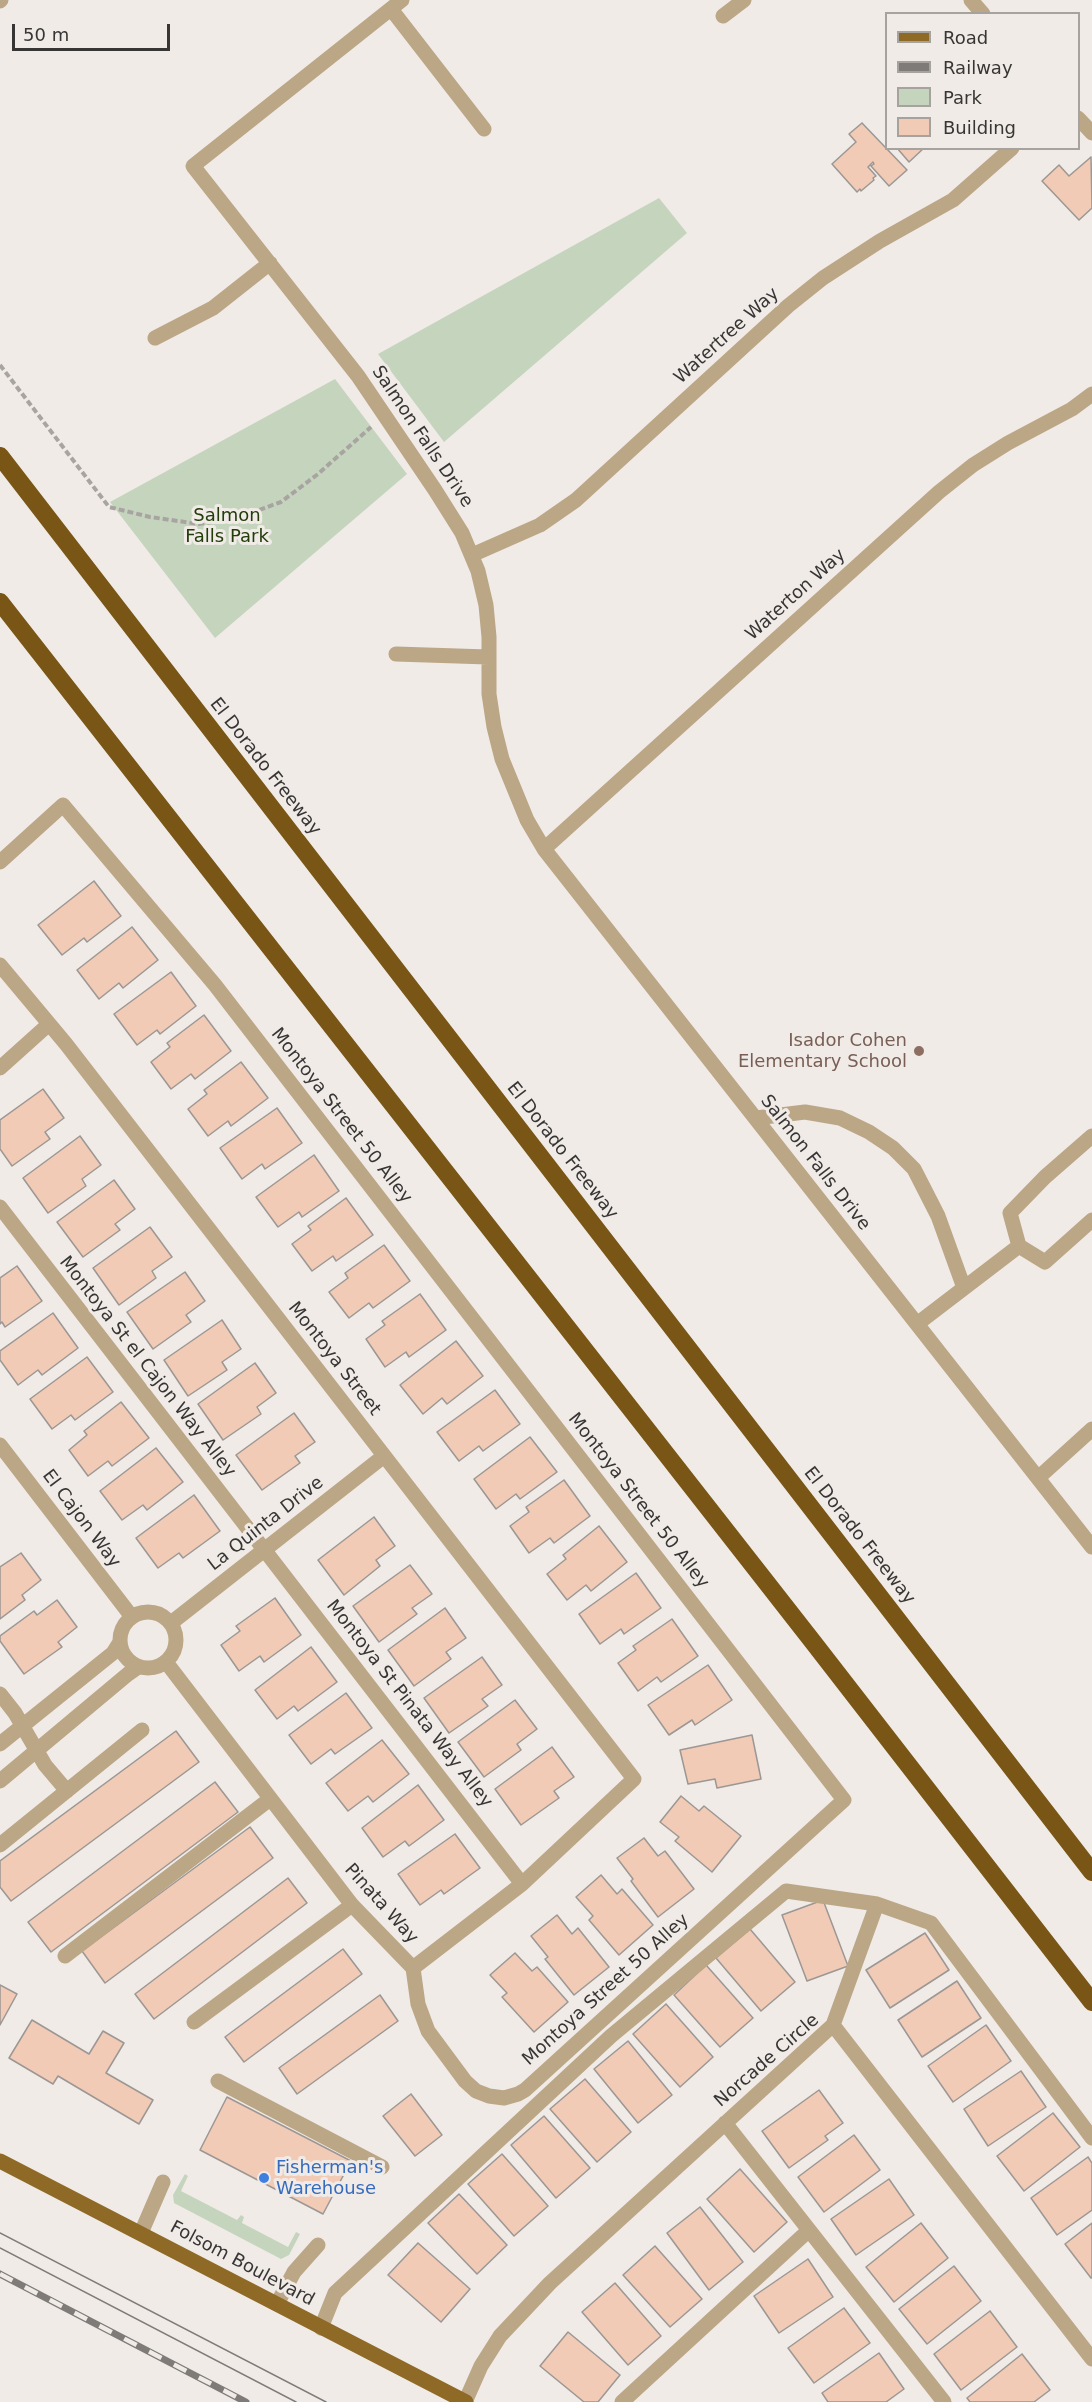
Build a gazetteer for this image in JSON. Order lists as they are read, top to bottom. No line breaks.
{"streets":{"highway":["El Dorado Freeway"],"main road":["Folsom Boulevard"],"street":["Watertree Way","Salmon Falls Drive","Waterton Way","Montoya Street 50 Alley","Montoya Street","Montoya St el Cajon Way Alley","El Cajon Way","La Quinta Drive","Montoya St Pinata Way Alley","Pinata Way","Norcade Circle"]},"crossings":[["Watertree Way","Salmon Falls Drive"],["Salmon Falls Drive","Waterton Way"],["Montoya Street 50 Alley","Pinata Way"],["Montoya Street","La Quinta Drive"],["Montoya Street","Pinata Way"],["Montoya St el Cajon Way Alley","La Quinta Drive"],["Montoya St el Cajon Way Alley","Montoya St Pinata Way Alley"],["El Cajon Way","La Quinta Drive"],["El Cajon Way","Pinata Way"],["La Quinta Drive","Montoya St Pinata Way Alley"],["La Quinta Drive","Pinata Way"],["Montoya St Pinata Way Alley","Pinata Way"],["Norcade Circle","Folsom Boulevard"]],"parks":["Salmon Falls Park"],"places":["Isador Cohen Elementary School","Fisherman's Warehouse"],"legend":["Road","Railway","Park","Building"],"scale_bar":"50 m"}
